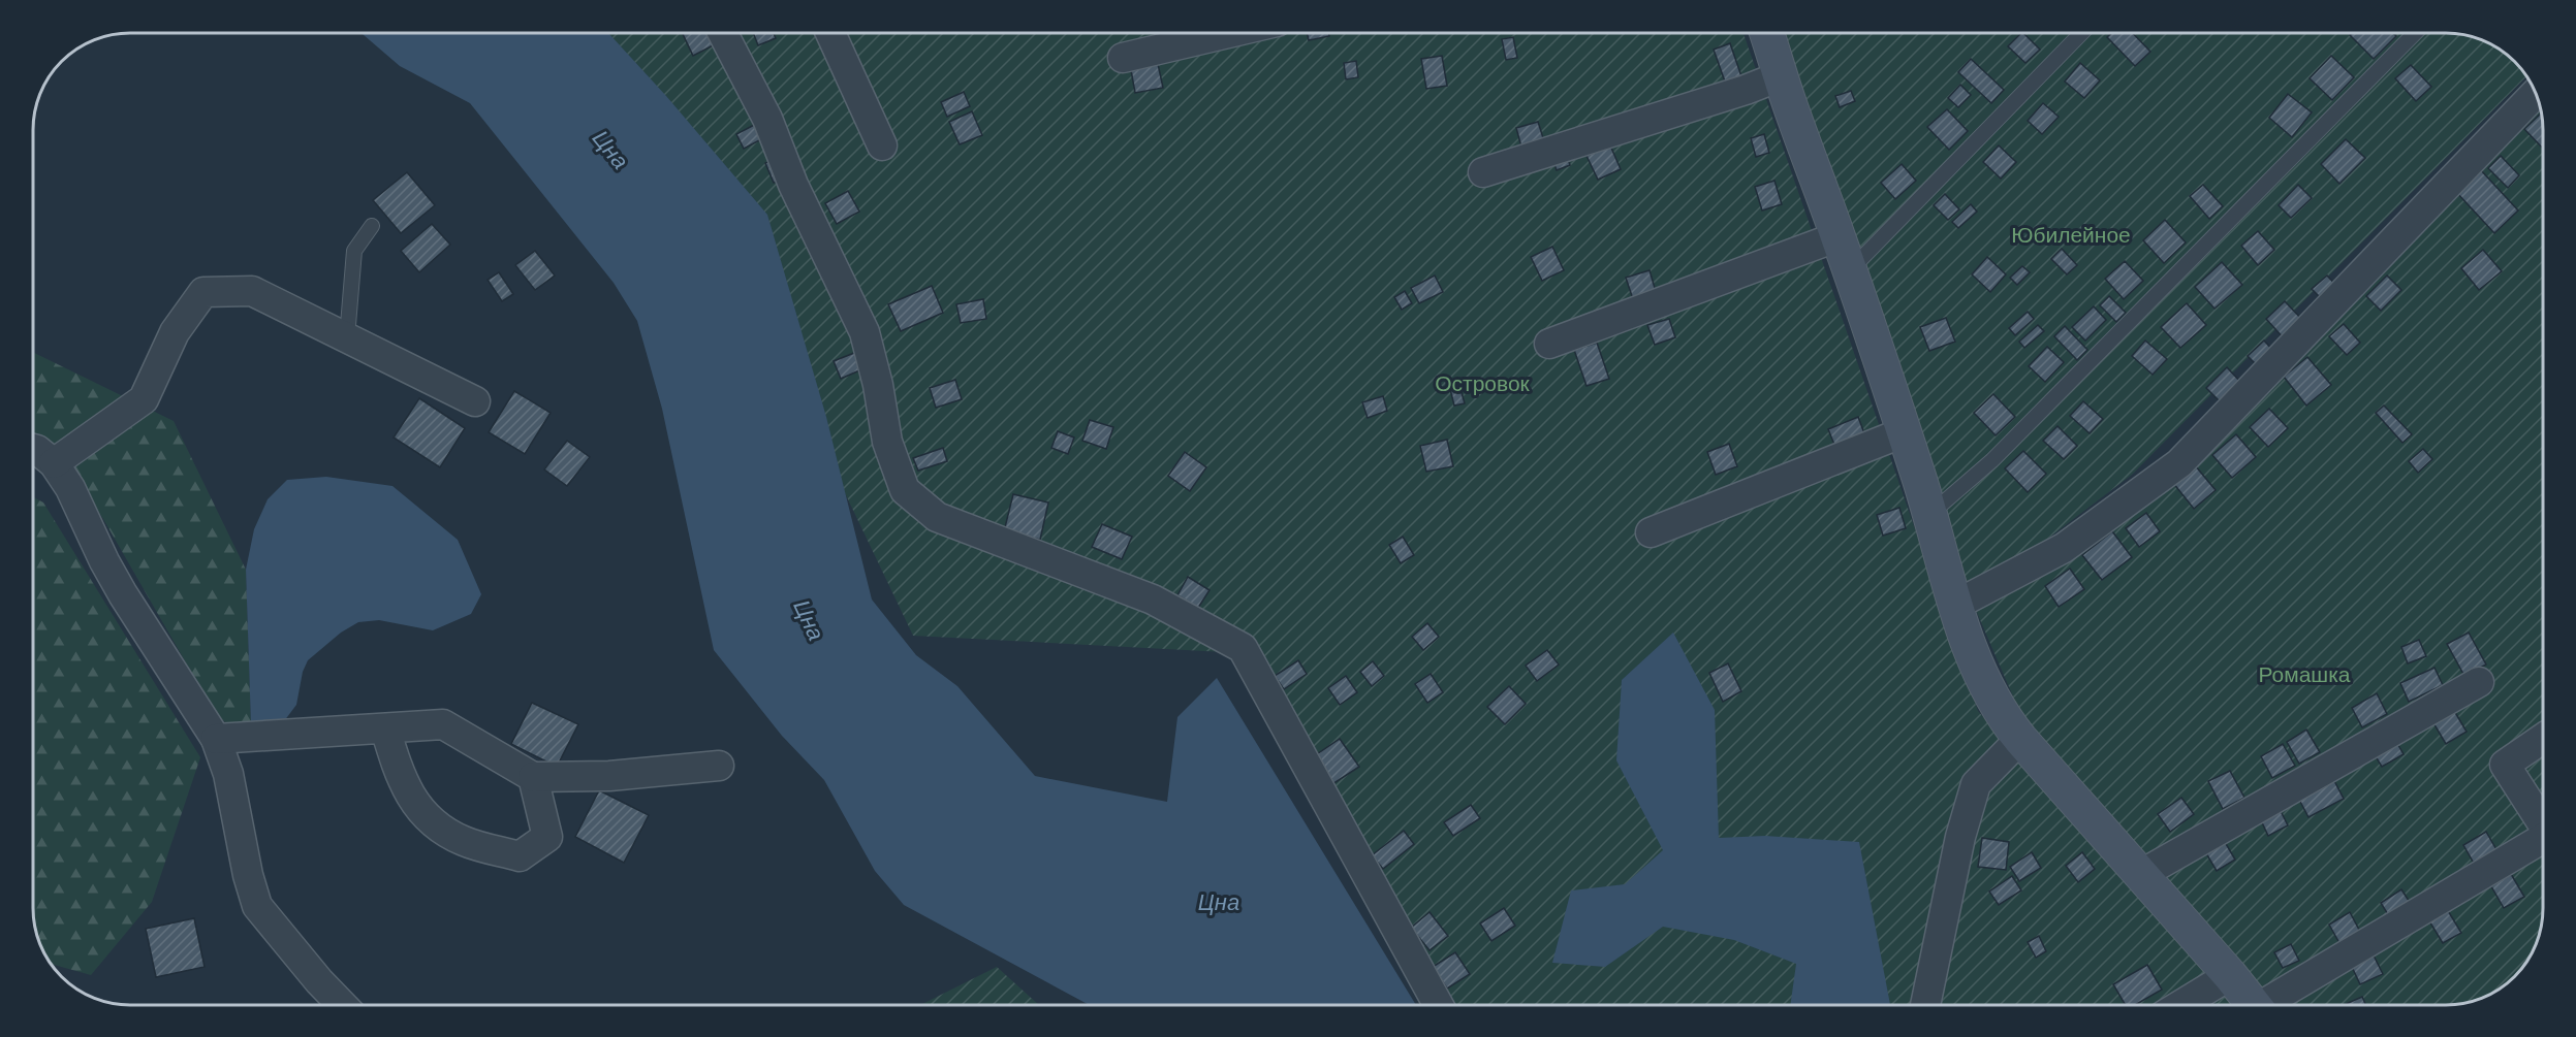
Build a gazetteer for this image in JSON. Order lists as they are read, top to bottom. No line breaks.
{"water":["Цна"],"parks":["Юбилейное","Островок","Ромашка"]}
